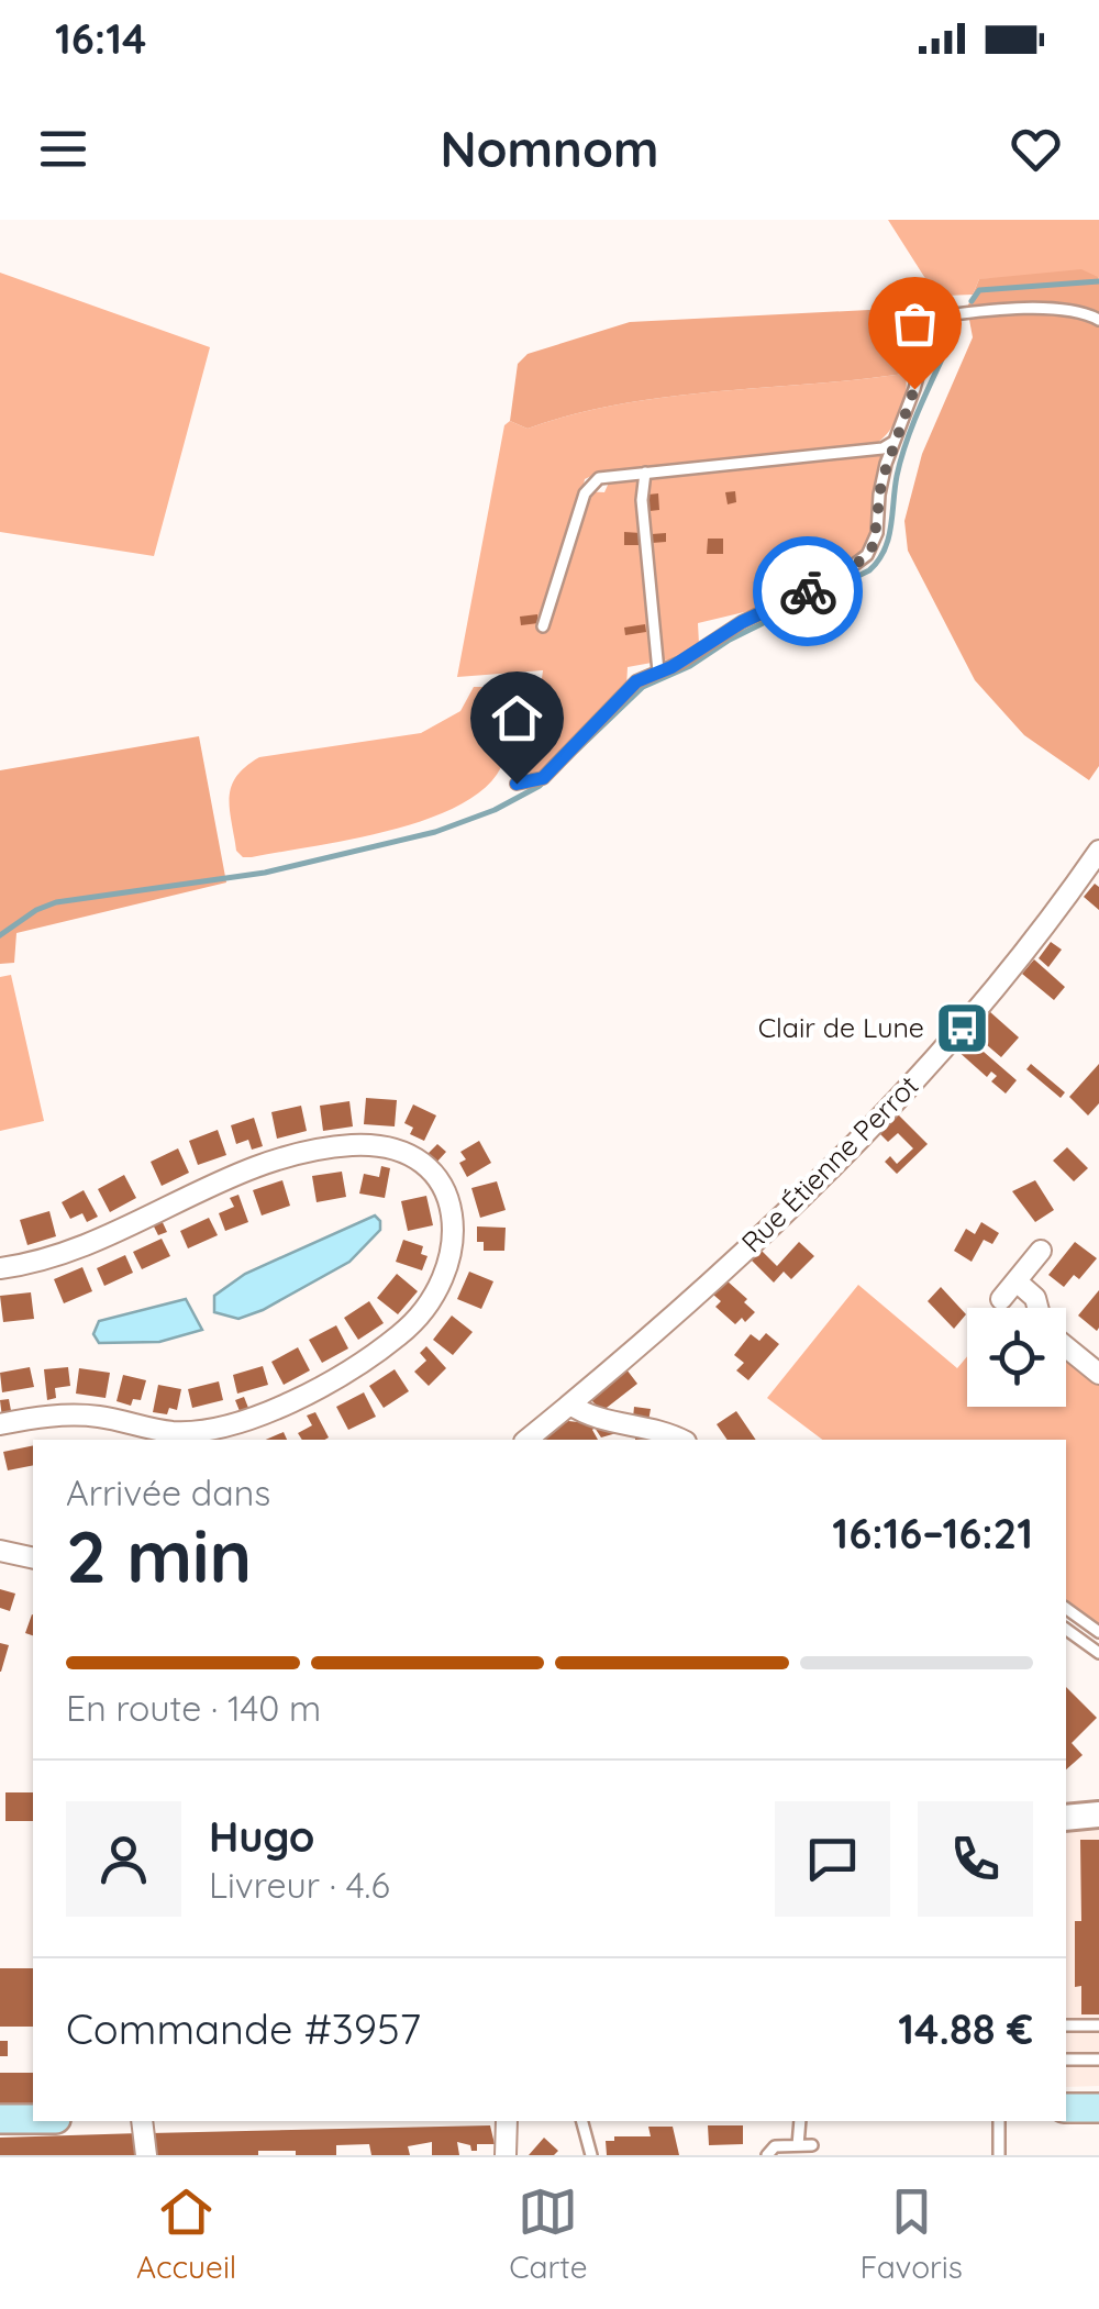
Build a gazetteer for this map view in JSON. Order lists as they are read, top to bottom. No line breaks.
{"streets":{"street":["Rue Étienne Perrot"]},"places":{"bus stop":["Clair de Lune"]},"page":{"status":"16:14","header":"Nomnom","heading":["2 min","Arrivée dans","16:16–16:21"],"panel":["Hugo","Livreur · 4.6","Commande #3957","14.88 €"],"bar":"En route · 140 m","tabs":["Accueil","Carte","Favoris"]}}
